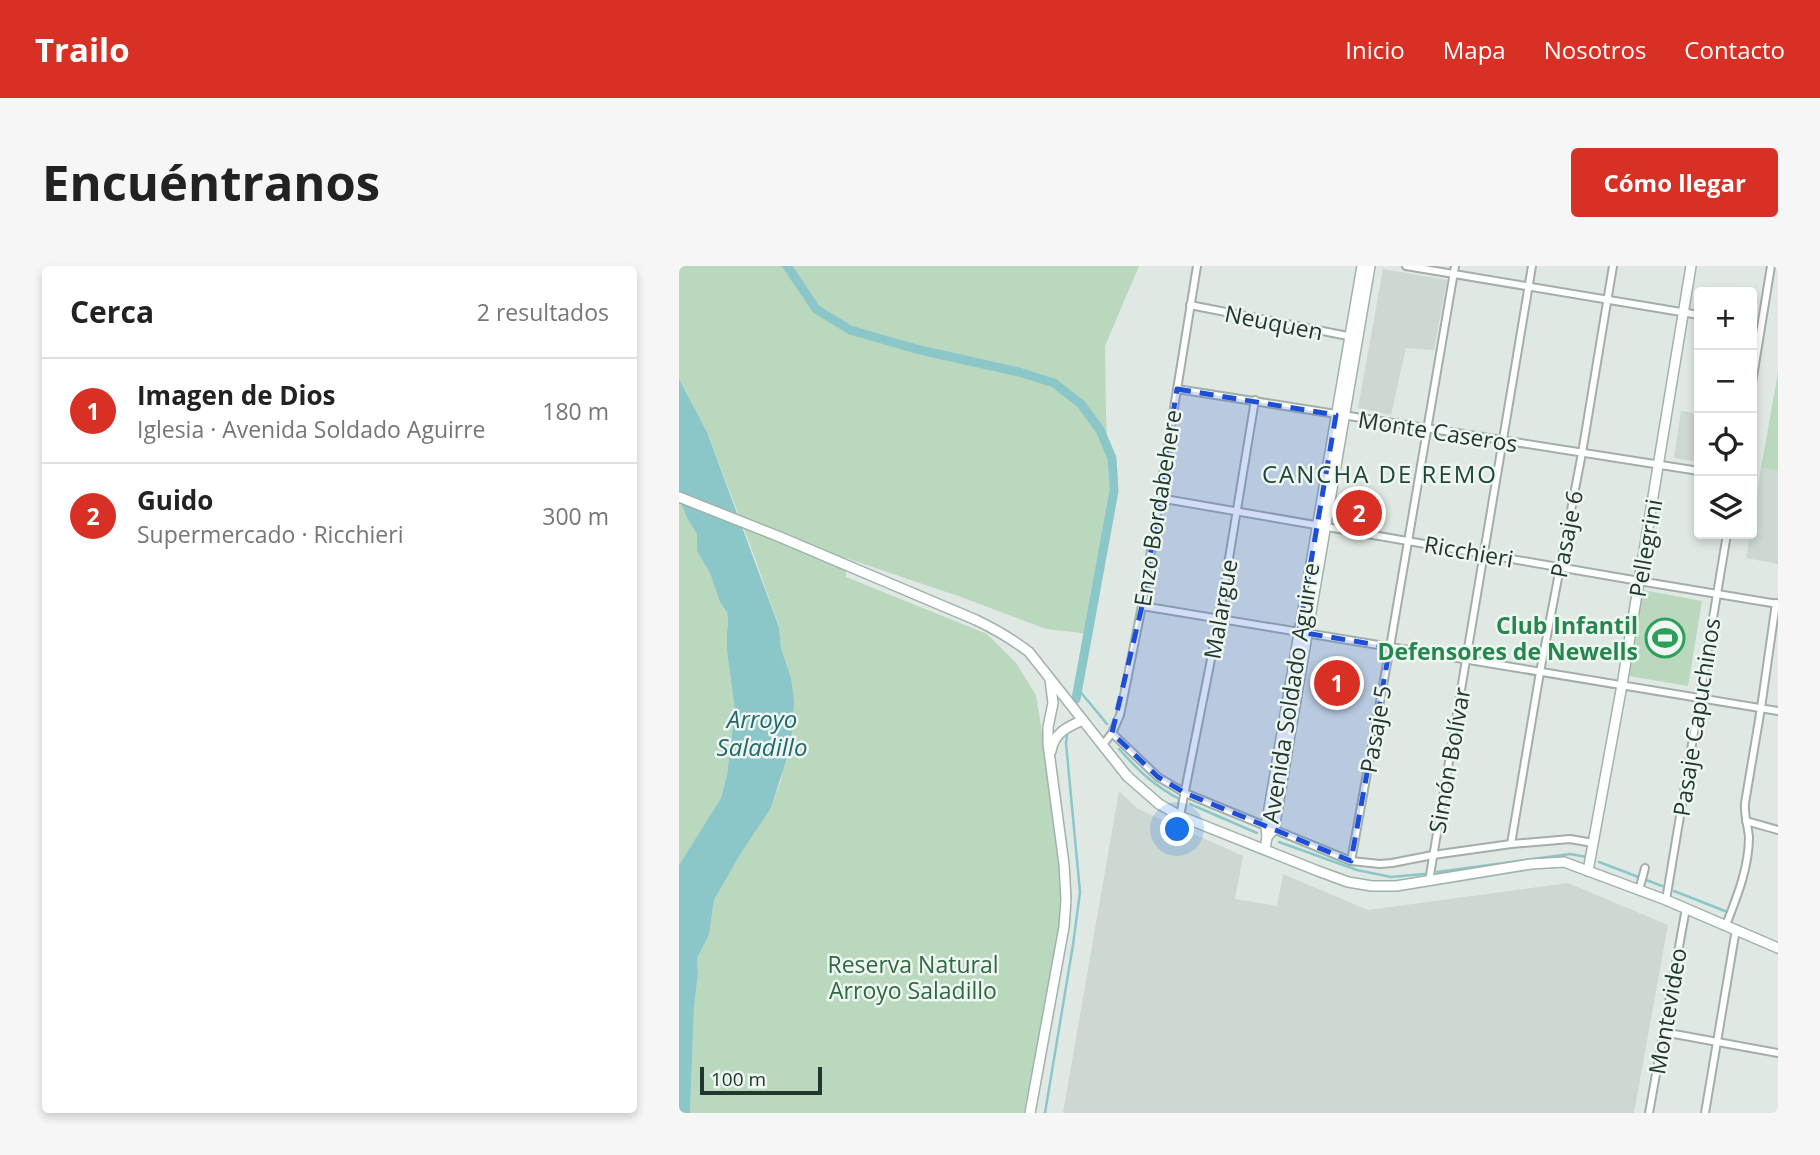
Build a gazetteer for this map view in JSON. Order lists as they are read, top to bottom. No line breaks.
{"streets":{"main road":["Pellegrini","Avenida Soldado Aguirre"],"street":["Neuquen","Monte Caseros","Enzo Bordabehere","Pasaje 6","Ricchieri","Malargue","Pasaje Capuchinos","Pasaje 5","Simón Bolívar","Montevideo"]},"crossings":[["Neuquen","Enzo Bordabehere"],["Neuquen","Avenida Soldado Aguirre"],["Monte Caseros","Enzo Bordabehere"],["Monte Caseros","Pasaje 6"],["Monte Caseros","Pellegrini"],["Monte Caseros","Malargue"],["Monte Caseros","Avenida Soldado Aguirre"],["Monte Caseros","Pasaje 5"],["Monte Caseros","Simón Bolívar"],["Enzo Bordabehere","Ricchieri"],["Pasaje 6","Ricchieri"],["Pellegrini","Ricchieri"],["Ricchieri","Malargue"],["Ricchieri","Avenida Soldado Aguirre"],["Ricchieri","Pasaje Capuchinos"],["Ricchieri","Pasaje 5"],["Ricchieri","Simón Bolívar"]],"districts":["CANCHA DE REMO"],"water":["Arroyo Saladillo"],"parks":["Reserva Natural Arroyo Saladillo"],"places":{"sports":["Club Infantil Defensores de Newells"]},"scale_bar":"100 m","page":{"header":"Trailo","nav":["Inicio","Mapa","Nosotros","Contacto"],"buttons":"Cómo llegar","title":"Encuéntranos","heading":["Cerca","2 resultados"],"map_buttons":["+","−"],"list":[{"mark":"1","name":"Imagen de Dios","note":"Iglesia · Avenida Soldado Aguirre","value":"180 m"},{"mark":"2","name":"Guido","note":"Supermercado · Ricchieri","value":"300 m"}],"pins":["2","1"],"scale":"100 m"}}
